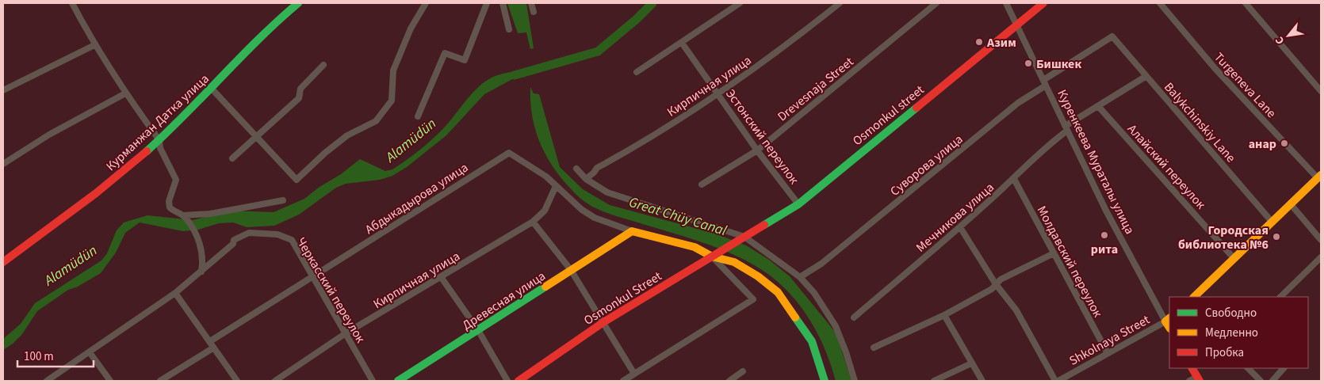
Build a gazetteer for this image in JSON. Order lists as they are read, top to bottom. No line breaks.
{"streets":{"street":["Turgeneva Lane","Кирпичная улица","Drevesnaja Street","Osmonkul street","Курманжан Датка улица","Balykchinskiy Lane","Эстонский переулок","Куренкеева Мураталы улица","Суворова улица","Алайский переулок","Абдыкадырова улица","Мечникова улица","Молдавский переулок","Черкасский переулок","Osmonkul Street","Древесная улица","Shkolnaya Street"]},"crossings":[["Кирпичная улица","Эстонский переулок"],["Кирпичная улица","Абдыкадырова улица"],["Кирпичная улица","Черкасский переулок"],["Drevesnaja Street","Эстонский переулок"],["Osmonkul street","Эстонский переулок"],["Osmonkul street","Куренкеева Мураталы улица"],["Osmonkul street","Osmonkul Street"],["Balykchinskiy Lane","Суворова улица"],["Balykchinskiy Lane","Мечникова улица"],["Куренкеева Мураталы улица","Суворова улица"],["Куренкеева Мураталы улица","Мечникова улица"],["Куренкеева Мураталы улица","Shkolnaya Street"],["Алайский переулок","Мечникова улица"],["Абдыкадырова улица","Черкасский переулок"],["Абдыкадырова улица","Древесная улица"],["Мечникова улица","Молдавский переулок"],["Молдавский переулок","Shkolnaya Street"]],"water":["Alamüdün","Great Chüy Canal"],"places":["Азим","Бишкек","анар","рита","Городская библиотека №6"],"legend":["Свободно","Медленно","Пробка"],"scale_bar":"100 m","north":"bottom left"}
